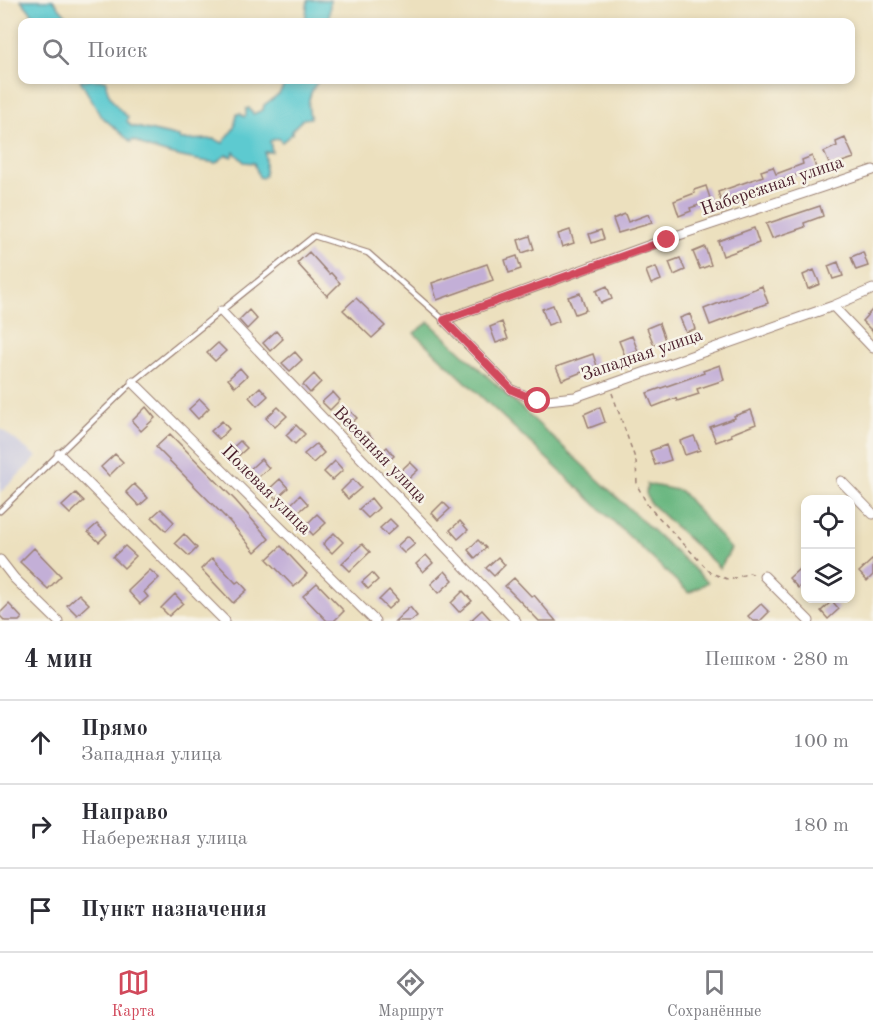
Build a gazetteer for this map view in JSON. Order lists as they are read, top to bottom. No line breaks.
{"streets":{"street":["Набережная улица","Западная улица","Весенняя улица","Полевая улица"]},"crossings":[["Набережная улица","Западная улица"]],"page":{"search":"Поиск","heading":["4 мин","Пешком · 280 m"],"list":[["Прямо","Западная улица","100 m"],["Направо","Набережная улица","180 m"],"Пункт назначения"],"nav":["Карта","Маршрут","Сохранённые"]}}
